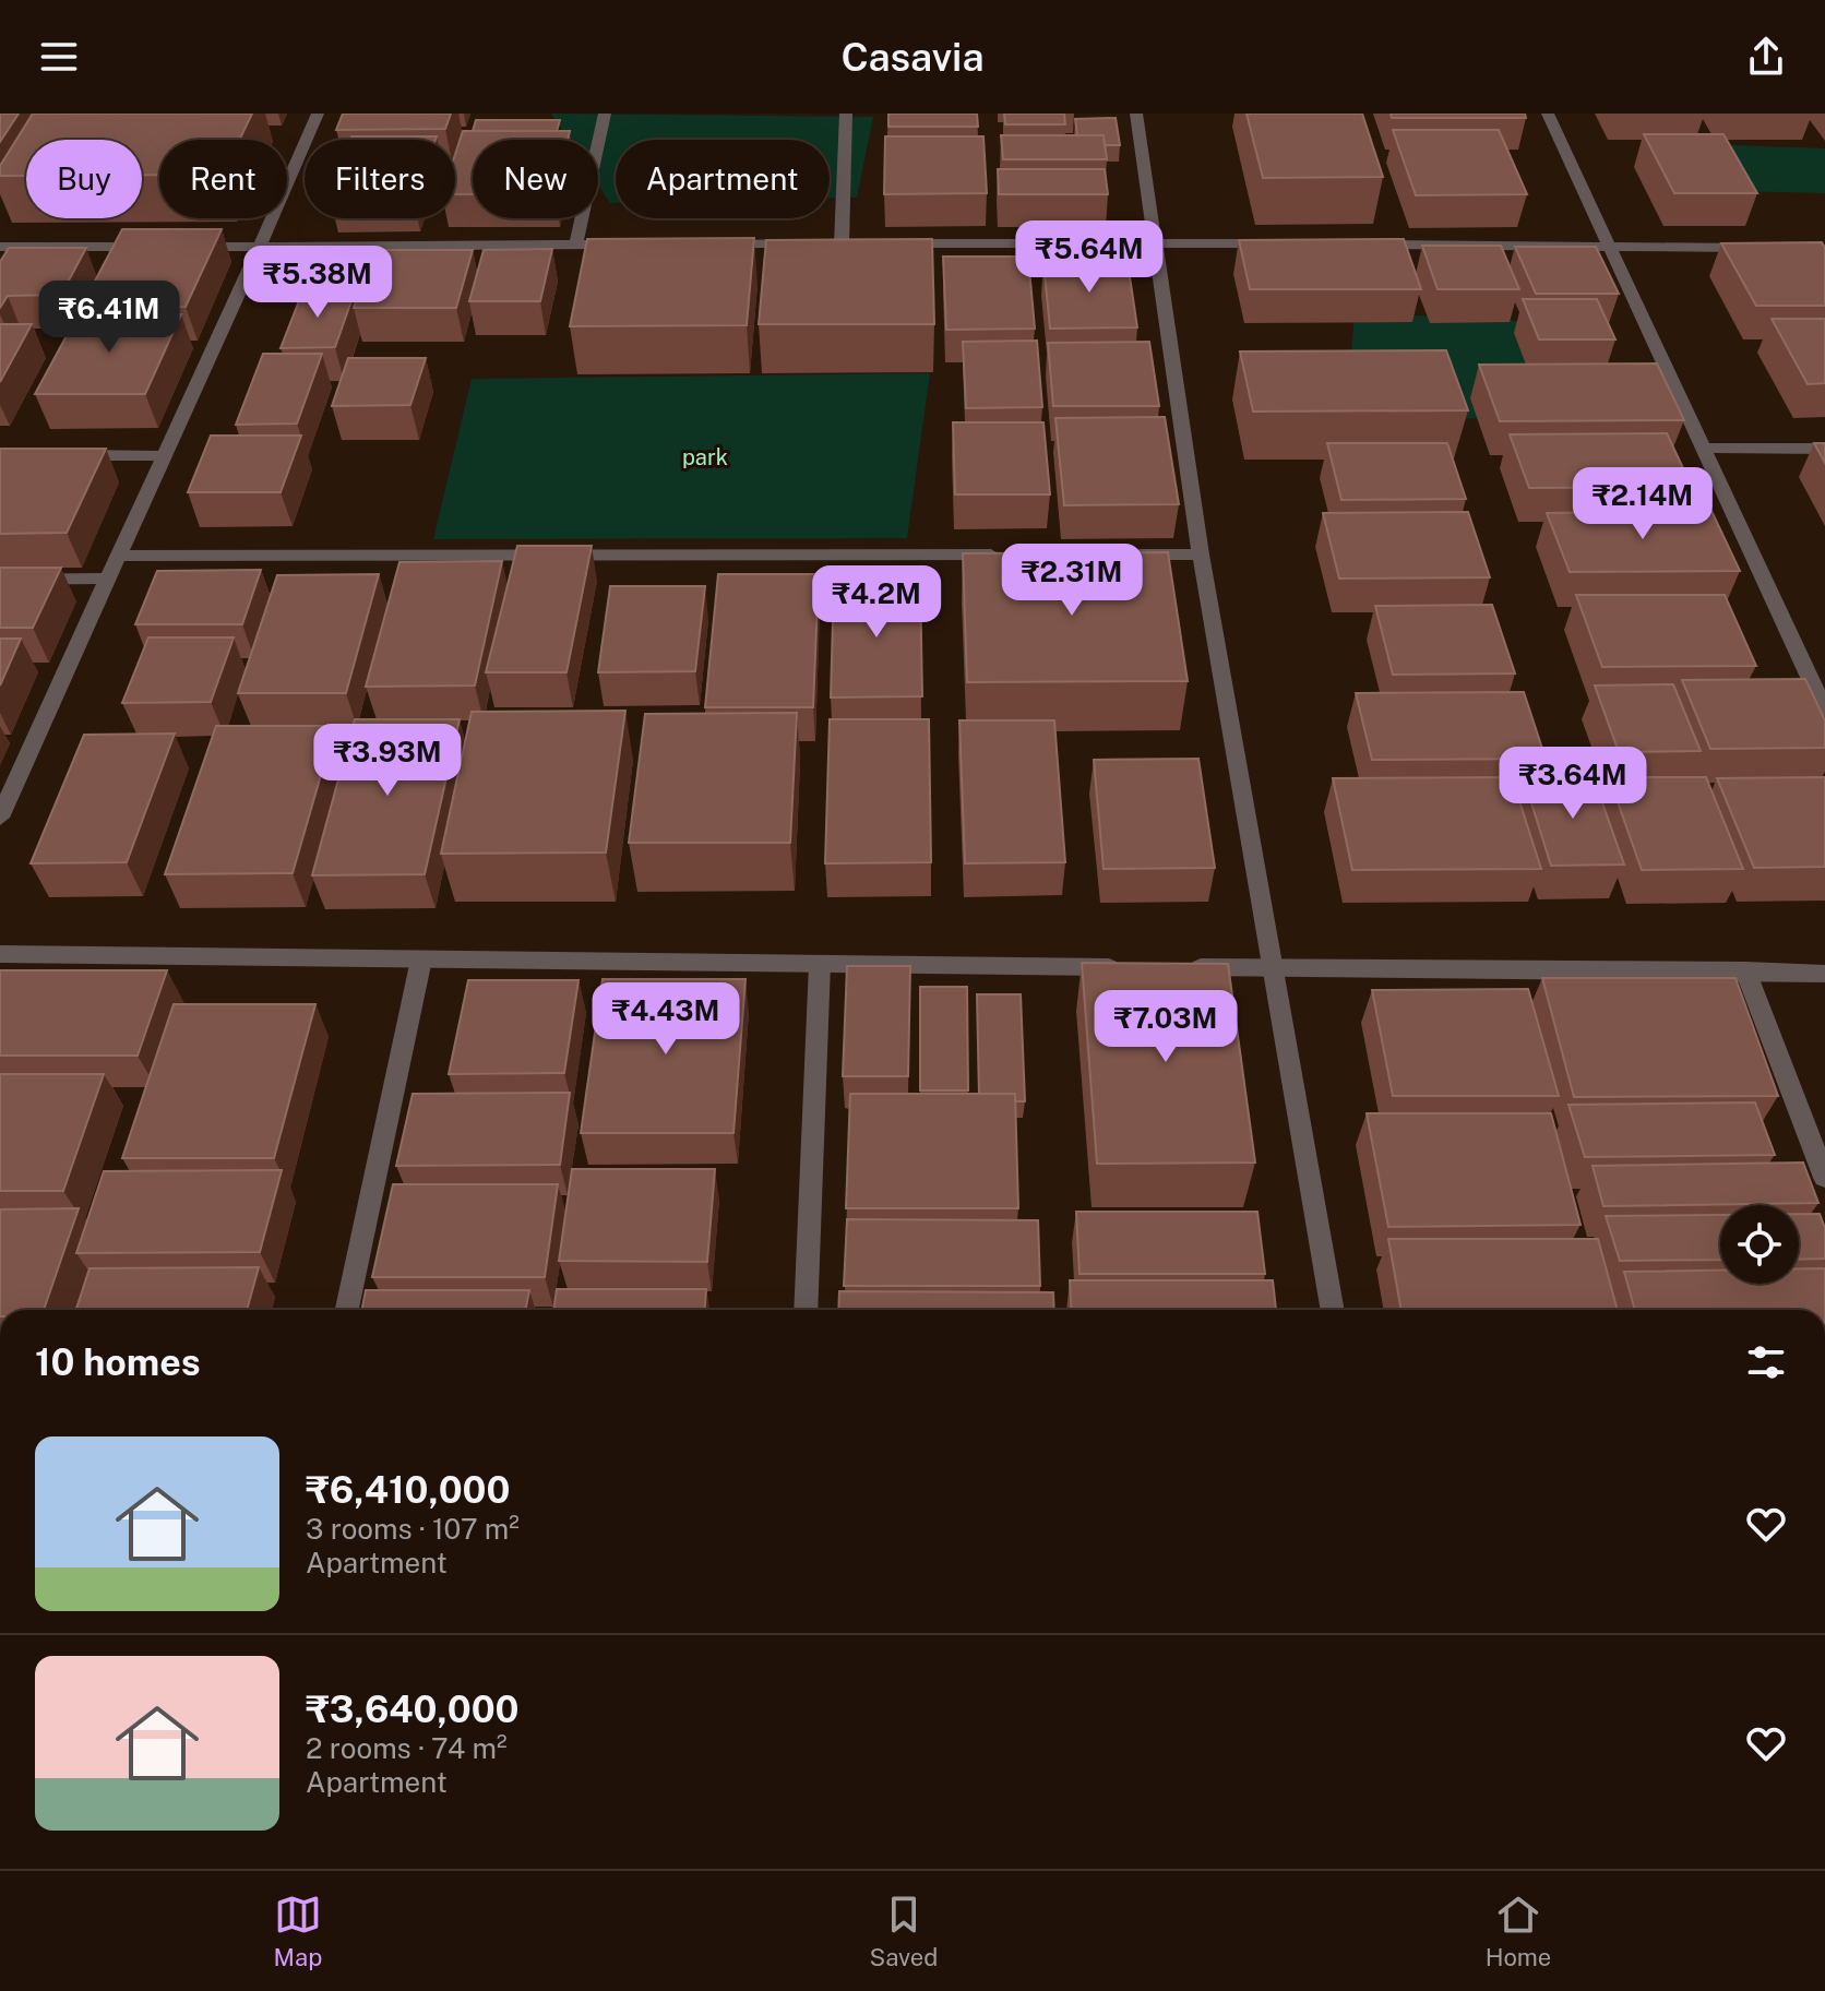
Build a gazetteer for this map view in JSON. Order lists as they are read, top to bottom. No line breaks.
{"parks":["park"],"page":{"header":"Casavia","chip":["Buy","Rent","Filters","New","Apartment"],"price":["₹5.64M","₹5.38M","₹6.41M","₹2.14M","₹2.31M","₹4.2M","₹3.93M","₹3.64M","₹4.43M","₹7.03M"],"heading":"10 homes","list":[{"name":"₹6,410,000","note":"3 rooms · 107 m² · Apartment"},{"name":"₹3,640,000","note":"2 rooms · 74 m² · Apartment"}],"tabs":["Map","Saved","Home"]}}
